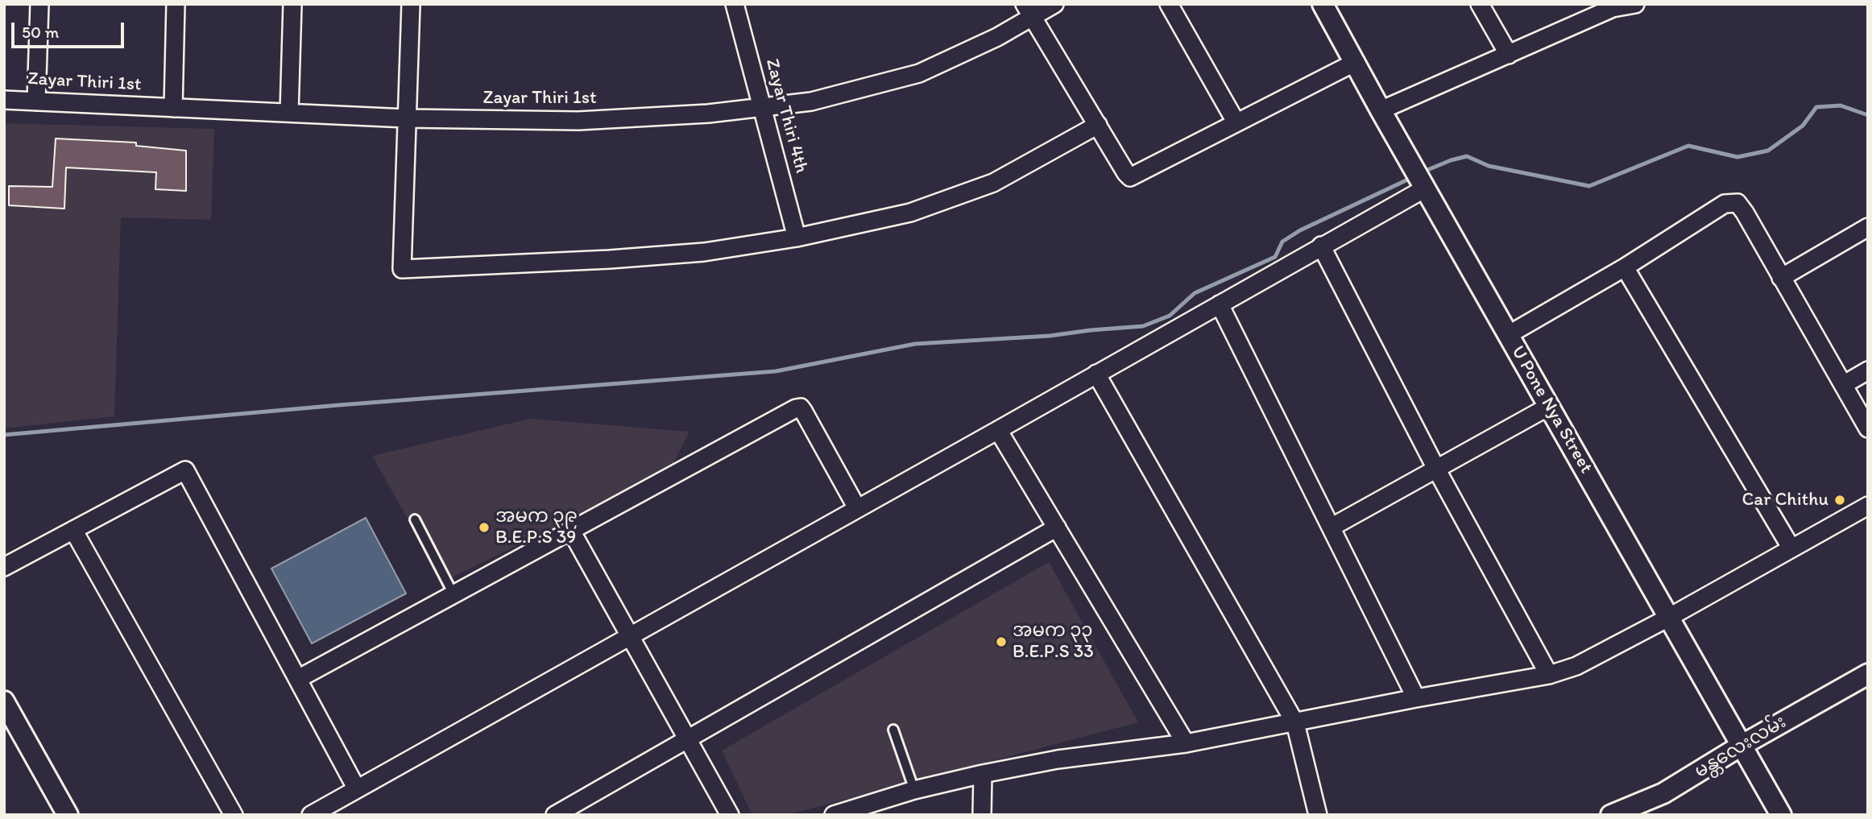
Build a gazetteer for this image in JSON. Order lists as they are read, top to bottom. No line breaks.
{"streets":{"street":["Zayar Thiri 1st","Zayar Thiri 4th","U Pone Nya Street","မန္တလေးလမ်း"]},"crossings":[["Zayar Thiri 1st","Zayar Thiri 4th"],["U Pone Nya Street","မန္တလေးလမ်း"]],"places":["Car Chithu","အမက ၃၉ B.E.P.S 39","အမက ၃၃ B.E.P.S 33"],"scale_bar":"50 m"}
